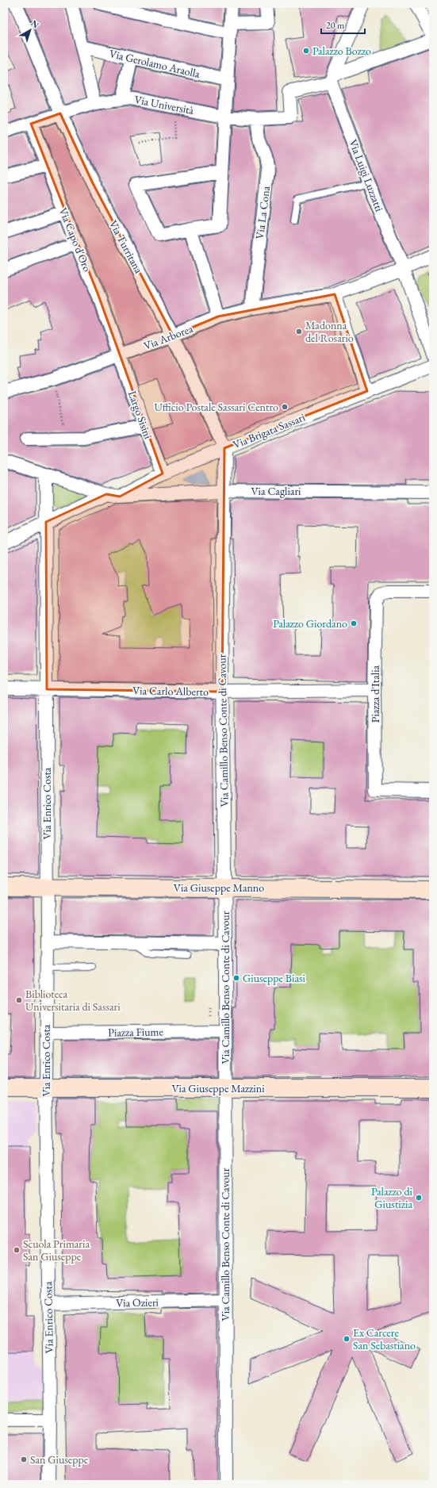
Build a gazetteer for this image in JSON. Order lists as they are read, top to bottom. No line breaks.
{"streets":{"street":["Via Gerolamo Araolla","Via Università","Via Luigi Luzzatti","Via La Cona","Via Capo d'Oro","Via Turritana","Via Arborea","Largo Sisini","Via Brigata Sassari","Via Cagliari","Via Carlo Alberto","Piazza d'Italia","Via Camillo Benso Conte di Cavour","Via Enrico Costa","Via Giuseppe Manno","Piazza Fiume","Via Giuseppe Mazzini","Via Ozieri"]},"crossings":[["Via Università","Via Luigi Luzzatti"],["Via Università","Via La Cona"],["Via Università","Via Capo d'Oro"],["Via Università","Via Turritana"],["Via Luigi Luzzatti","Via Arborea"],["Via La Cona","Via Arborea"],["Via Capo d'Oro","Via Arborea"],["Via Capo d'Oro","Largo Sisini"],["Via Turritana","Via Arborea"],["Via Turritana","Via Brigata Sassari"],["Via Turritana","Via Cagliari"],["Via Turritana","Via Camillo Benso Conte di Cavour"],["Via Arborea","Largo Sisini"],["Largo Sisini","Via Brigata Sassari"],["Via Brigata Sassari","Via Cagliari"],["Via Cagliari","Via Camillo Benso Conte di Cavour"],["Via Carlo Alberto","Piazza d'Italia"],["Via Carlo Alberto","Via Camillo Benso Conte di Cavour"],["Via Carlo Alberto","Via Enrico Costa"],["Via Camillo Benso Conte di Cavour","Via Giuseppe Manno"],["Via Camillo Benso Conte di Cavour","Piazza Fiume"],["Via Camillo Benso Conte di Cavour","Via Giuseppe Mazzini"],["Via Camillo Benso Conte di Cavour","Via Ozieri"],["Via Enrico Costa","Via Giuseppe Manno"],["Via Enrico Costa","Piazza Fiume"],["Via Enrico Costa","Via Giuseppe Mazzini"],["Via Enrico Costa","Via Ozieri"]],"places":["Palazzo Bozzo","Madonna del Rosario","Ufficio Postale Sassari Centro","Palazzo Giordano","Giuseppe Biasi","Biblioteca Universitaria di Sassari","Palazzo di Giustizia","Scuola Primaria San Giuseppe","Ex Carcere San Sebastiano","San Giuseppe"],"scale_bar":"20 m","north":"top right"}
